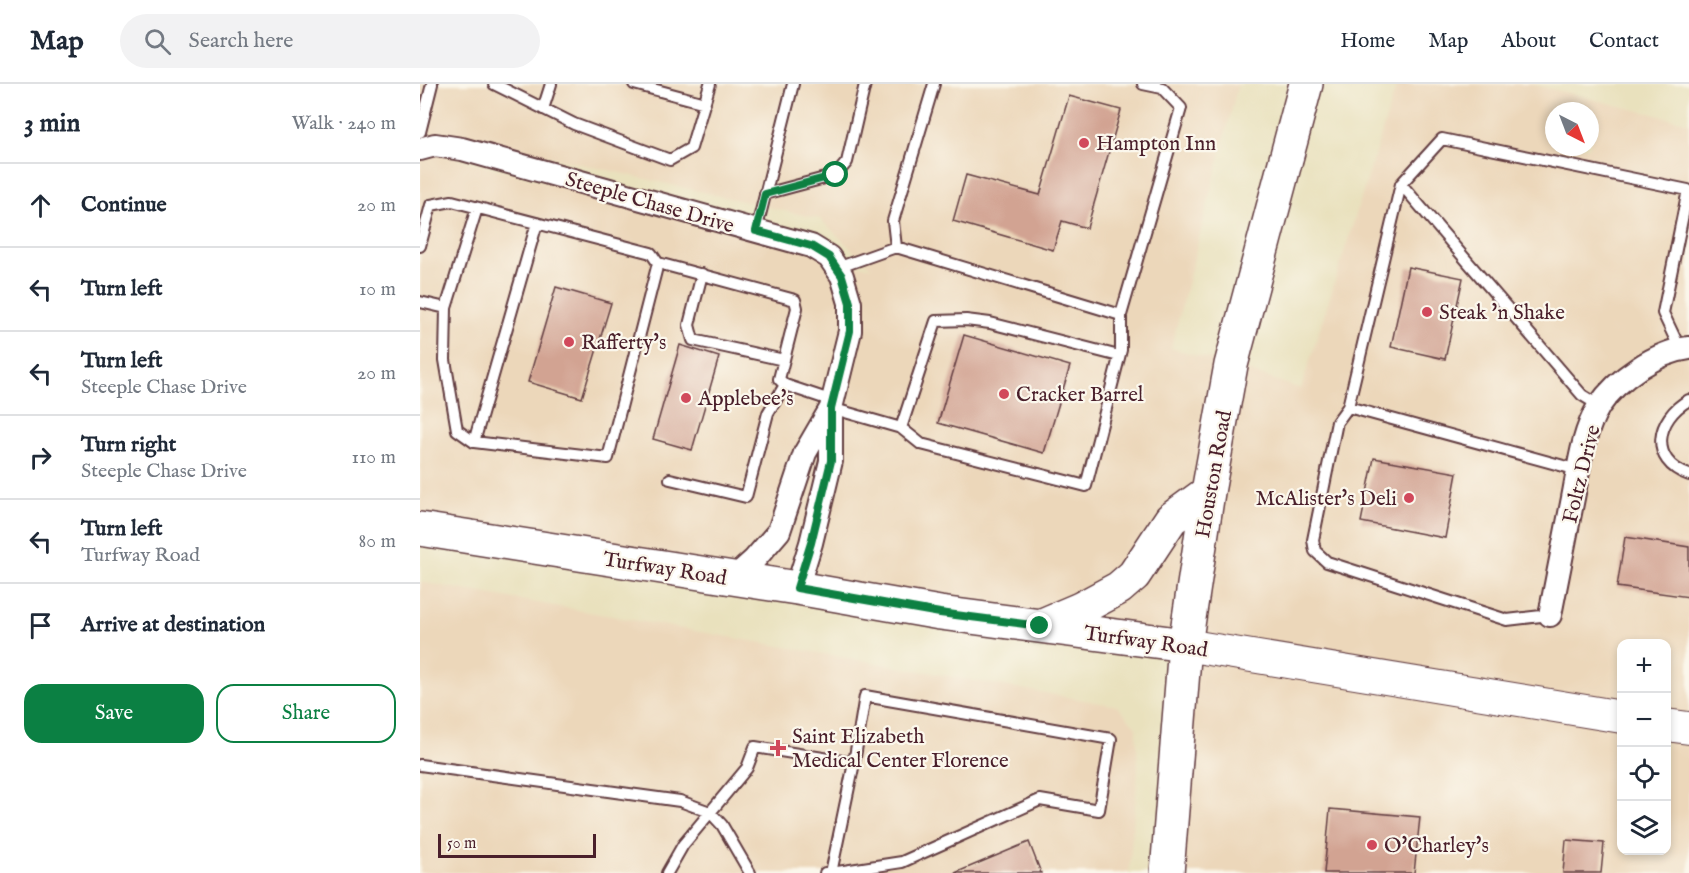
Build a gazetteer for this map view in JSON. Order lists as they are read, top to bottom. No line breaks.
{"streets":{"main road":["Houston Road","Turfway Road"],"street":["Steeple Chase Drive","Foltz Drive"]},"crossings":[["Steeple Chase Drive","Turfway Road"],["Houston Road","Turfway Road"]],"places":{"other":["Hampton Inn","Steak 'n Shake","Rafferty's","Cracker Barrel","Applebee's","McAlister's Deli","O'Charley's"],"health":["Saint Elizabeth Medical Center Florence"]},"scale_bar":"50 m","north":"bottom right","page":{"header":"Map","search":"Search here","nav":["Home","Map","About","Contact"],"heading":["3 min","Walk · 240 m"],"list":[["Continue","20 m"],["Turn left","10 m"],["Turn left","Steeple Chase Drive","20 m"],["Turn right","Steeple Chase Drive","110 m"],["Turn left","Turfway Road","80 m"],"Arrive at destination"],"map_buttons":["+","−"],"buttons":["Save","Share"],"scale":"50 m"}}
